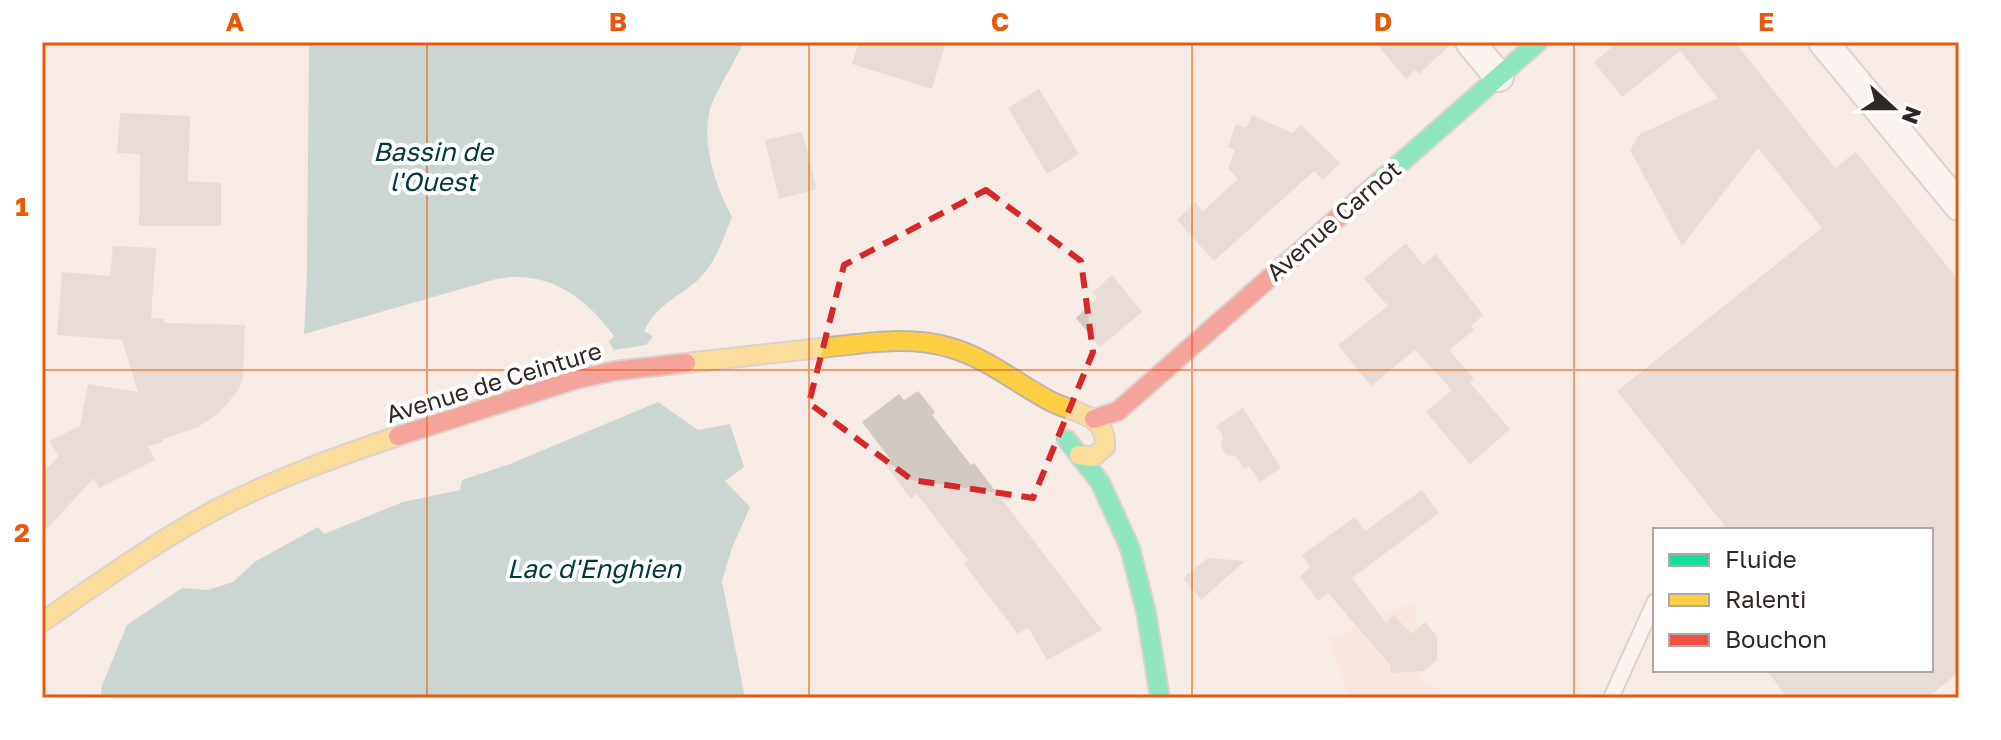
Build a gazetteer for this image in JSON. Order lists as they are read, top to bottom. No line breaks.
{"streets":{"street":["Avenue Carnot","Avenue de Ceinture"]},"crossings":[["Avenue Carnot","Avenue de Ceinture"]],"water":["Bassin de l'Ouest","Lac d'Enghien"],"legend":["Fluide","Ralenti","Bouchon"],"north":"right","grid":{"columns":["A","B","C","D","E"],"rows":["1","2"]}}
